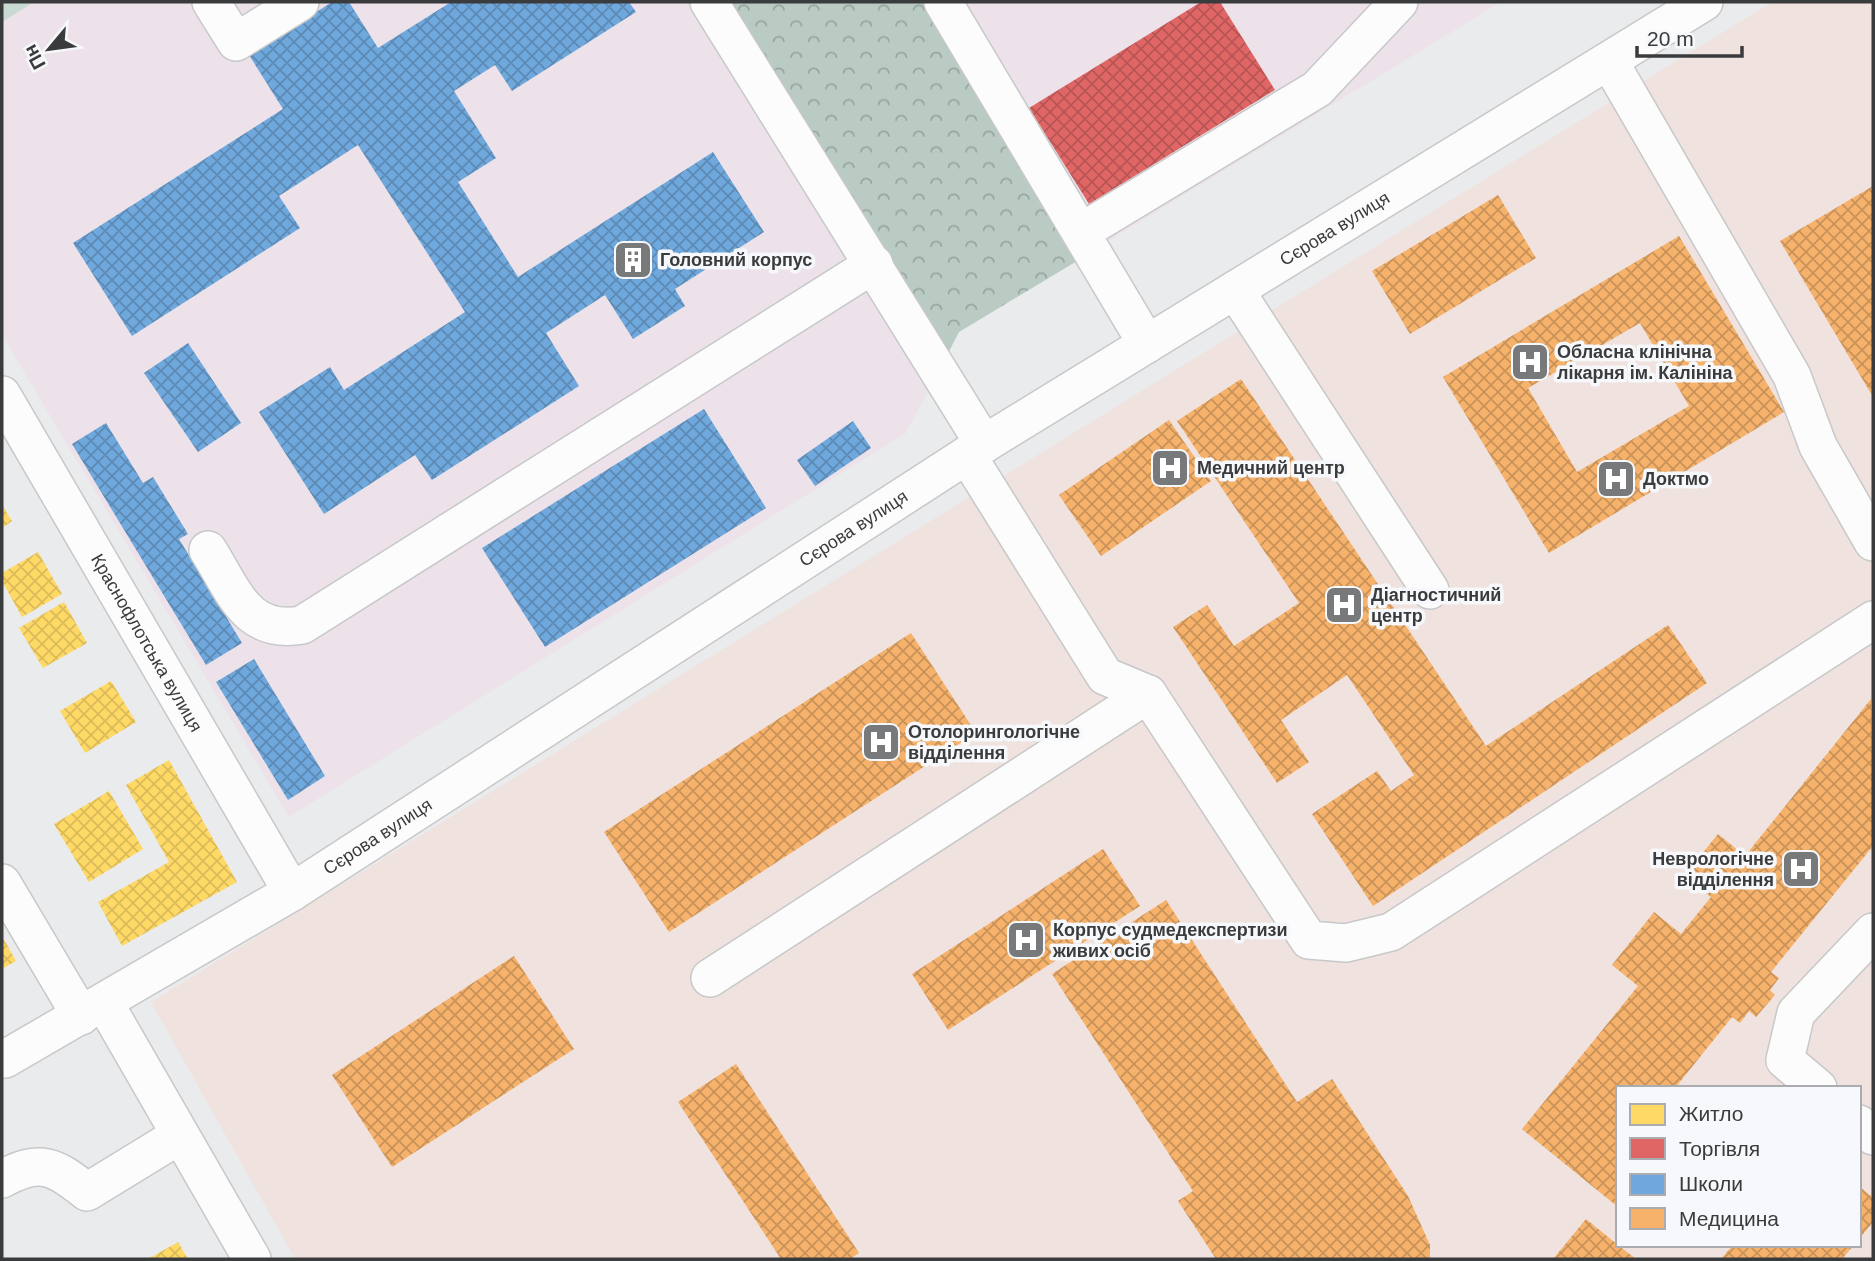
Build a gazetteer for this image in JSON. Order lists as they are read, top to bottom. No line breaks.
{"streets":{"street":["Сєрова вулиця","Краснофлотська вулиця"]},"crossings":[["Сєрова вулиця","Краснофлотська вулиця"]],"places":{"building":["Головний корпус"],"hospital":["Обласна клінічна лікарня ім. Калініна","Медичний центр","Доктмо","Діагностичний центр","Отолорингологічне відділення","Неврологічне відділення","Корпус судмедекспертизи живих осіб"]},"legend":["Житло","Торгівля","Школи","Медицина"],"scale_bar":"20 m","north":"bottom left"}
